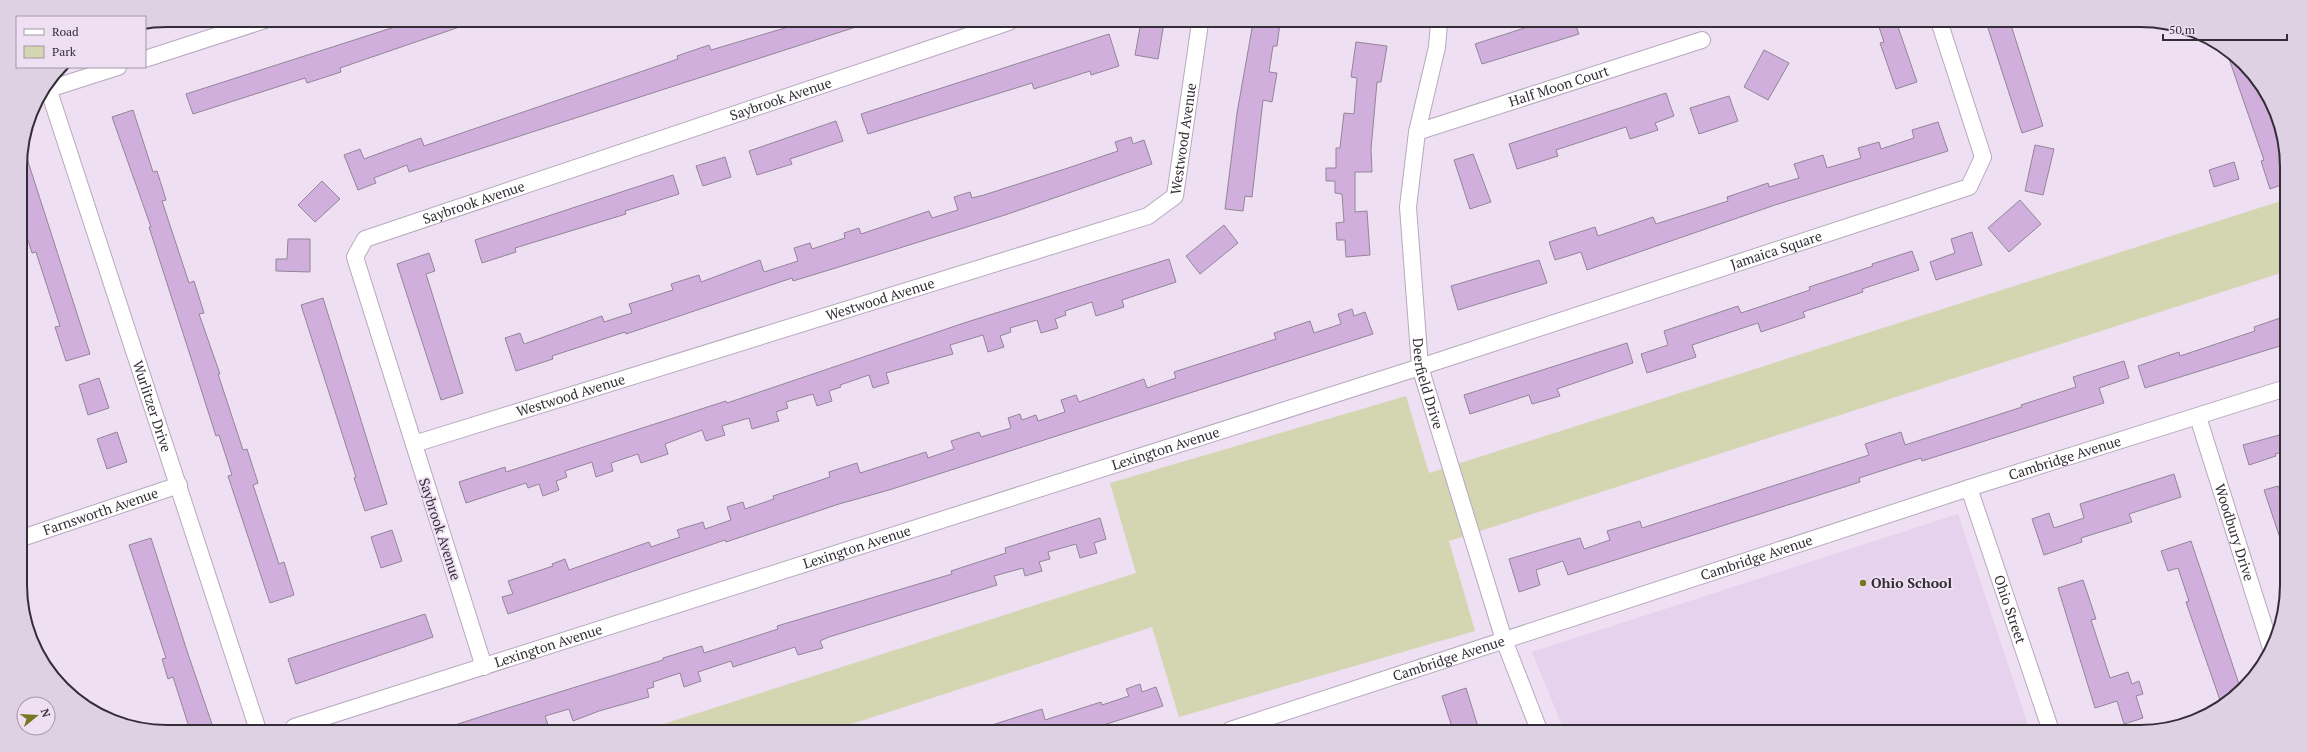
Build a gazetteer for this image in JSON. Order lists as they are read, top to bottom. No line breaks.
{"streets":{"street":["Half Moon Court","Saybrook Avenue","Westwood Avenue","Jamaica Square","Deerfield Drive","Wurlitzer Drive","Lexington Avenue","Cambridge Avenue","Farnsworth Avenue","Woodbury Drive","Ohio Street"]},"crossings":[["Half Moon Court","Deerfield Drive"],["Saybrook Avenue","Westwood Avenue"],["Saybrook Avenue","Lexington Avenue"],["Jamaica Square","Deerfield Drive"],["Jamaica Square","Lexington Avenue"],["Deerfield Drive","Lexington Avenue"],["Deerfield Drive","Cambridge Avenue"],["Wurlitzer Drive","Farnsworth Avenue"],["Cambridge Avenue","Woodbury Drive"],["Cambridge Avenue","Ohio Street"]],"places":["Ohio School"],"legend":["Road","Park"],"scale_bar":"50 m","north":"right"}
